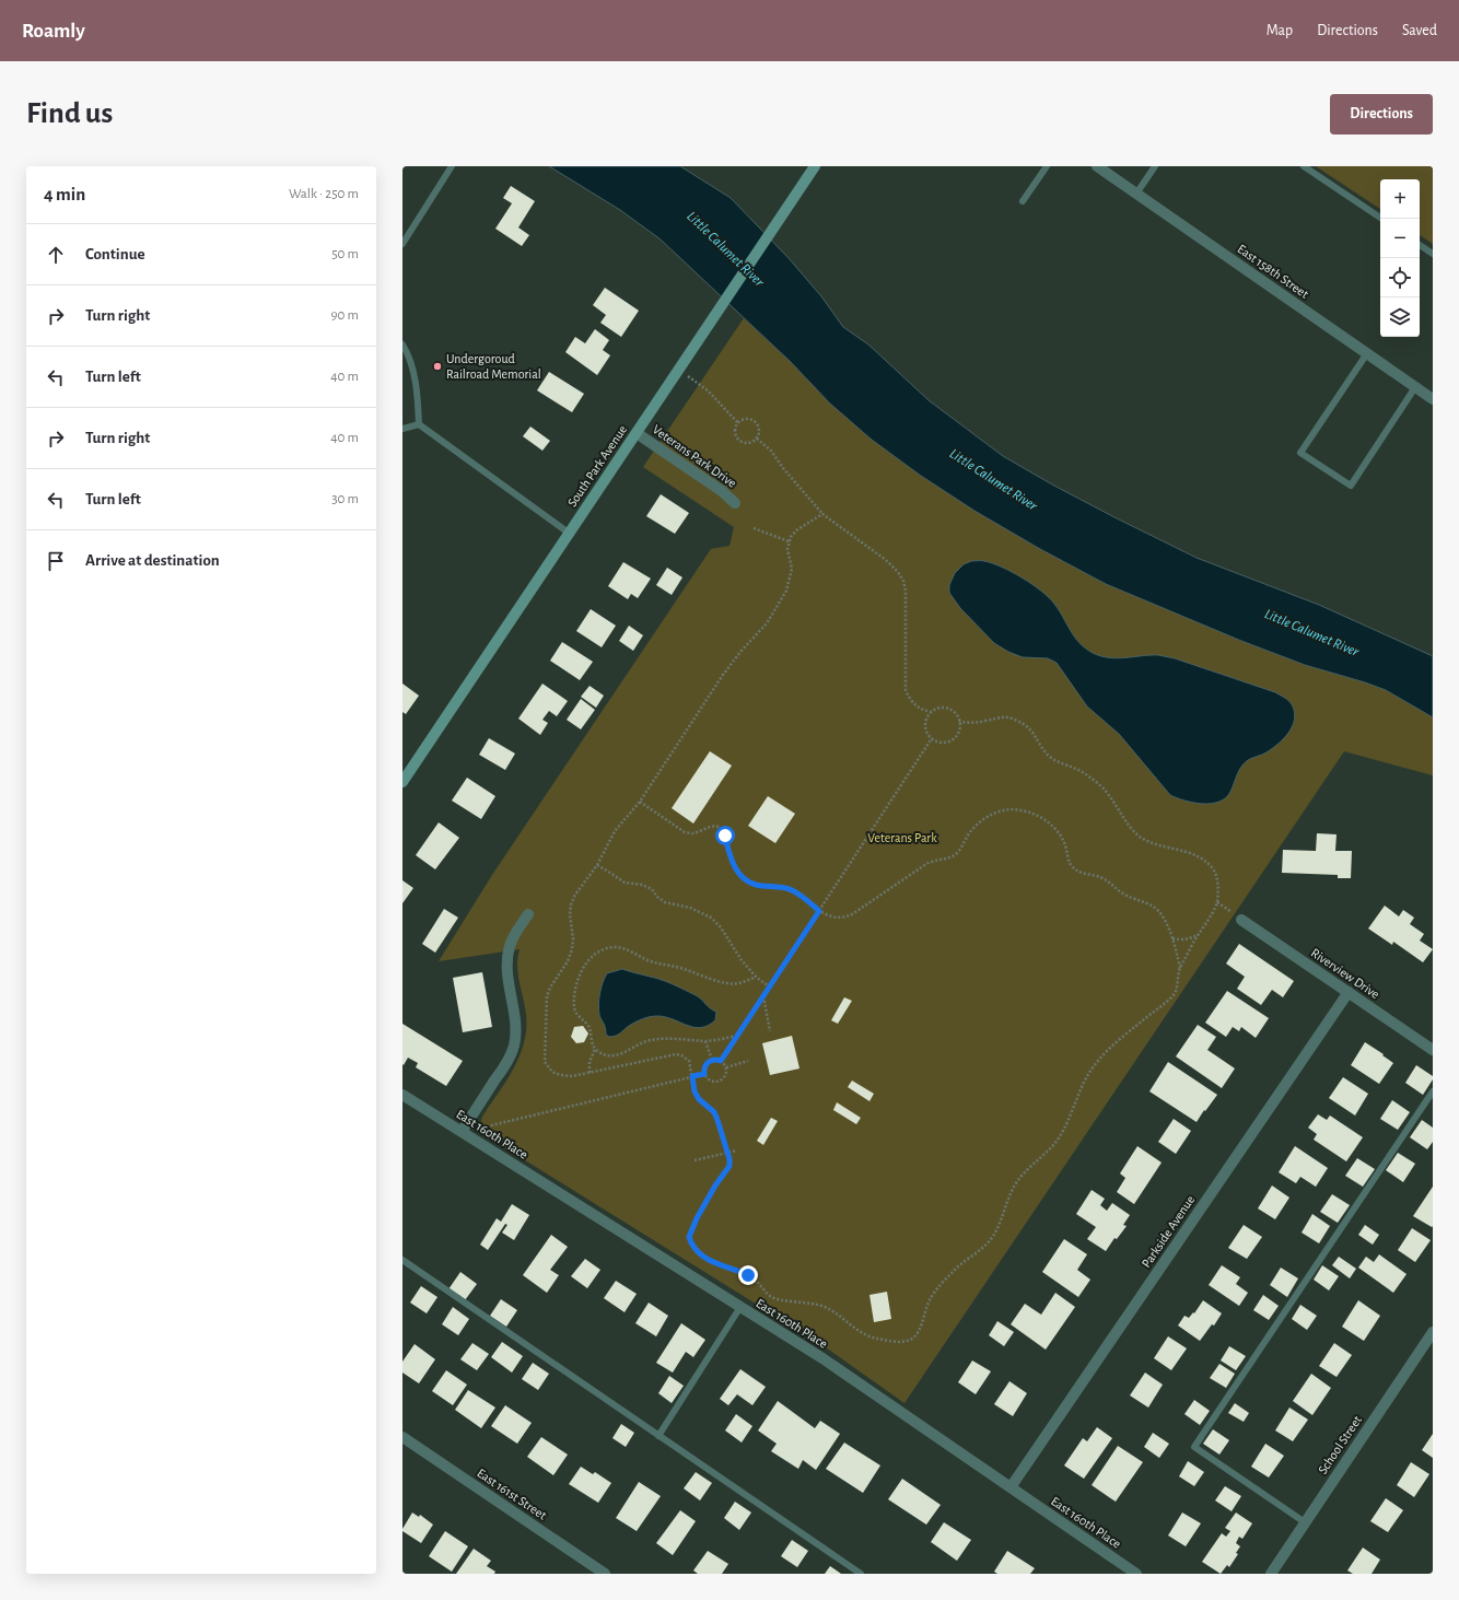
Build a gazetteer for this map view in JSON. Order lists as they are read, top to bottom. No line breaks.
{"streets":{"street":["East 158th Street","Veterans Park Drive","South Park Avenue","Riverview Drive","East 160th Place","Parkside Avenue","School Street","East 161st Street"]},"crossings":[["Veterans Park Drive","South Park Avenue"],["Riverview Drive","Parkside Avenue"],["East 160th Place","Parkside Avenue"]],"water":["Little Calumet River"],"parks":["Veterans Park"],"places":["Undergoroud Railroad Memorial"],"page":{"header":"Roamly","nav":["Map","Directions","Saved"],"buttons":"Directions","title":"Find us","heading":["4 min","Walk · 250 m"],"map_buttons":["+","−"],"list":[["Continue","50 m"],["Turn right","90 m"],["Turn left","40 m"],["Turn right","40 m"],["Turn left","30 m"],"Arrive at destination"]}}
